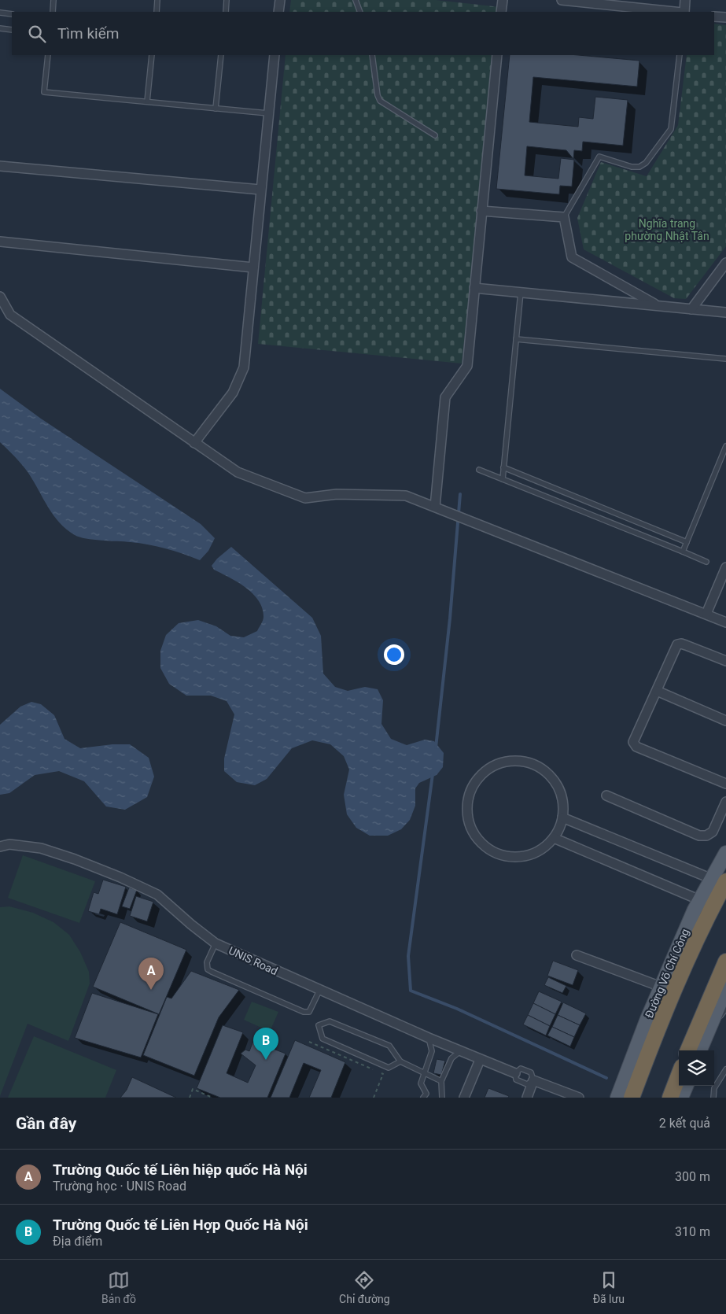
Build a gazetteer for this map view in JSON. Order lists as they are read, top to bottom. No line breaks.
{"streets":{"highway":["Đường Võ Chí Công"],"street":["UNIS Road"]},"parks":["Nghĩa trang phường Nhật Tân"],"page":{"search":"Tìm kiếm","pins":["A","B"],"heading":["Gần đây","2 kết quả"],"list":[{"mark":"A","name":"Trường Quốc tế Liên hiệp quốc Hà Nội","note":"Trường học · UNIS Road","value":"300 m"},{"mark":"B","name":"Trường Quốc tế Liên Hợp Quốc Hà Nội","note":"Địa điểm","value":"310 m"}],"nav":["Bản đồ","Chỉ đường","Đã lưu"]}}
